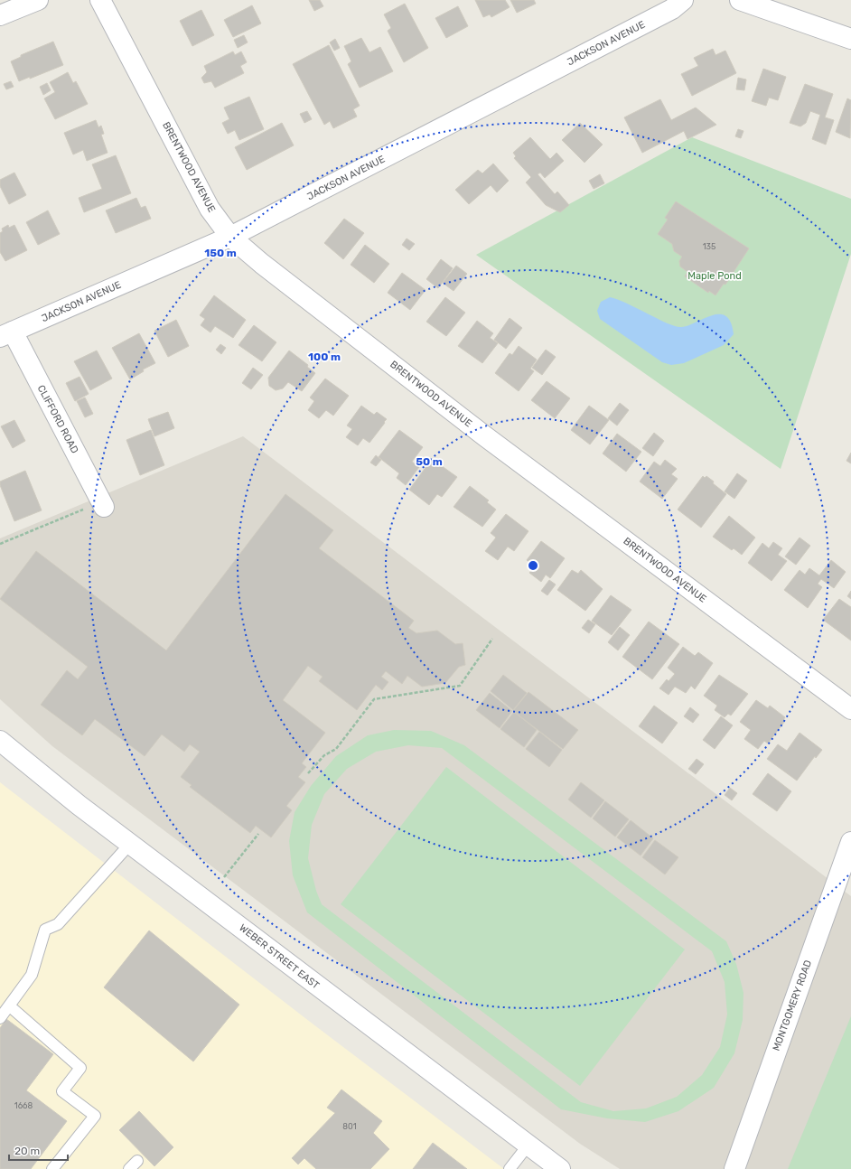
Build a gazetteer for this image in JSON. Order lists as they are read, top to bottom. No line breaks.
{"streets":{"street":["JACKSON AVENUE","BRENTWOOD AVENUE","CLIFFORD ROAD","WEBER STREET EAST","MONTGOMERY ROAD"]},"crossings":[["JACKSON AVENUE","BRENTWOOD AVENUE"],["JACKSON AVENUE","CLIFFORD ROAD"]],"parks":["Maple Pond"],"house_numbers":["135","1668","801"],"scale_bar":"20 m","rings":["150 m","100 m","50 m"]}
